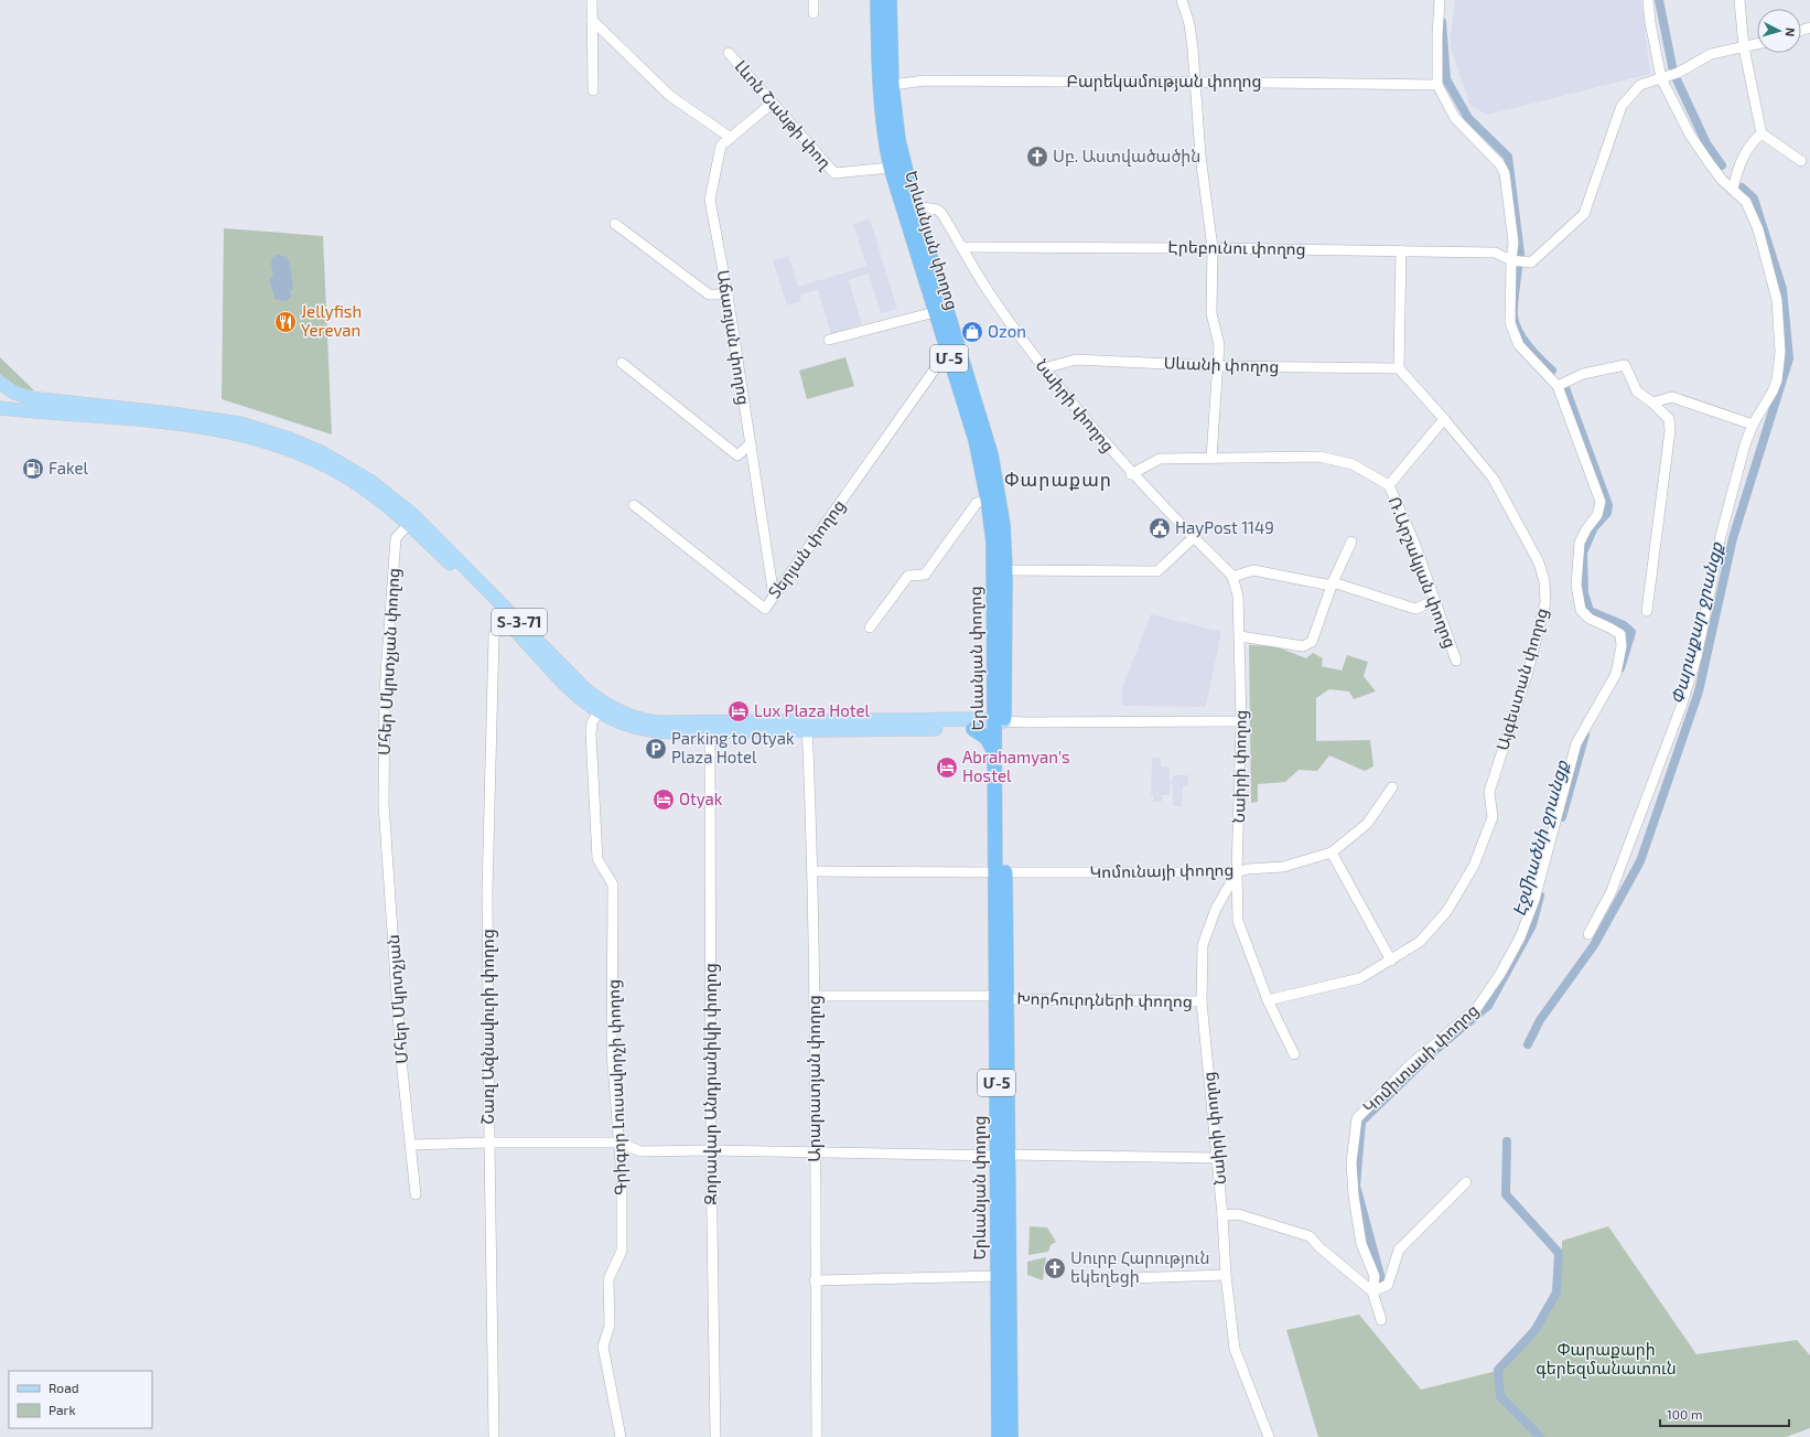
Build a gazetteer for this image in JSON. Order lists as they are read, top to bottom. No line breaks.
{"streets":{"highway":["Երևանյան փողոց","Մ-5"],"main road":["Տ-3-71"],"street":["Բարեկամության փողոց","Լևոն Շանթի փող","Էրեբունու փողոց","Աճառյան փողոց","Սևանի փողոց","Նաիրի փողոց","Տերյան փողոց","Ռ.Արշակյան փողոց","Մհեր Մկրտչյան փողոց","Այգեստան փողոց","Կոմունայի փողոց","Մհեր Մկրտչյան","Խորհուրդների փողոց","Շառլ Ազնավուրի փողոց","Կոմիտասի փողոց","Արարատյան փողոց","Զորավար Անդրանիկի փողոց","Գրիգոր Լուսավորչի փողոց"]},"crossings":[["Բարեկամության փողոց","Երևանյան փողոց"],["Բարեկամության փողոց","Կոմիտասի փողոց"],["Լևոն Շանթի փող","Երևանյան փողոց"],["Լևոն Շանթի փող","Աճառյան փողոց"],["Երևանյան փողոց","Նաիրի փողոց"],["Երևանյան փողոց","Տերյան փողոց"],["Երևանյան փողոց","Տ-3-71"],["Երևանյան փողոց","Կոմունայի փողոց"],["Երևանյան փողոց","Խորհուրդների փողոց"],["Էրեբունու փողոց","Նաիրի փողոց"],["Էրեբունու փողոց","Կոմիտասի փողոց"],["Աճառյան փողոց","Տերյան փողոց"],["Սևանի փողոց","Նաիրի փողոց"],["Սևանի փողոց","Այգեստան փողոց"],["Նաիրի փողոց","Ռ.Արշակյան փողոց"],["Նաիրի փողոց","Կոմունայի փողոց"],["Նաիրի փողոց","Խորհուրդների փողոց"],["Տ-3-71","Մհեր Մկրտչյան փողոց"],["Տ-3-71","Շառլ Ազնավուրի փողոց"],["Տ-3-71","Արարատյան փողոց"],["Տ-3-71","Զորավար Անդրանիկի փողոց"],["Տ-3-71","Գրիգոր Լուսավորչի փողոց"],["Մհեր Մկրտչյան փողոց","Մհեր Մկրտչյան"],["Կոմունայի փողոց","Արարատյան փողոց"],["Խորհուրդների փողոց","Արարատյան փողոց"]],"districts":["Փարաքար"],"water":["Փարաքար ջրանցք","Էջմիածնի ջրանցք"],"parks":["Փարաքարի գերեզմանատուն"],"places":{"church":["Սբ. Աստվածածին","Սուրբ Հարություն եկեղեցի"],"restaurant":["Jellyfish Yerevan"],"shop":["Ozon"],"fuel station":["Fakel"],"public building":["HayPost 1149"],"hotel":["Lux Plaza Hotel","Abrahamyan's Hostel","Otyak"],"parking":["Parking to Otyak Plaza Hotel"]},"legend":["Road","Park"],"scale_bar":"100 m","north":"right"}
